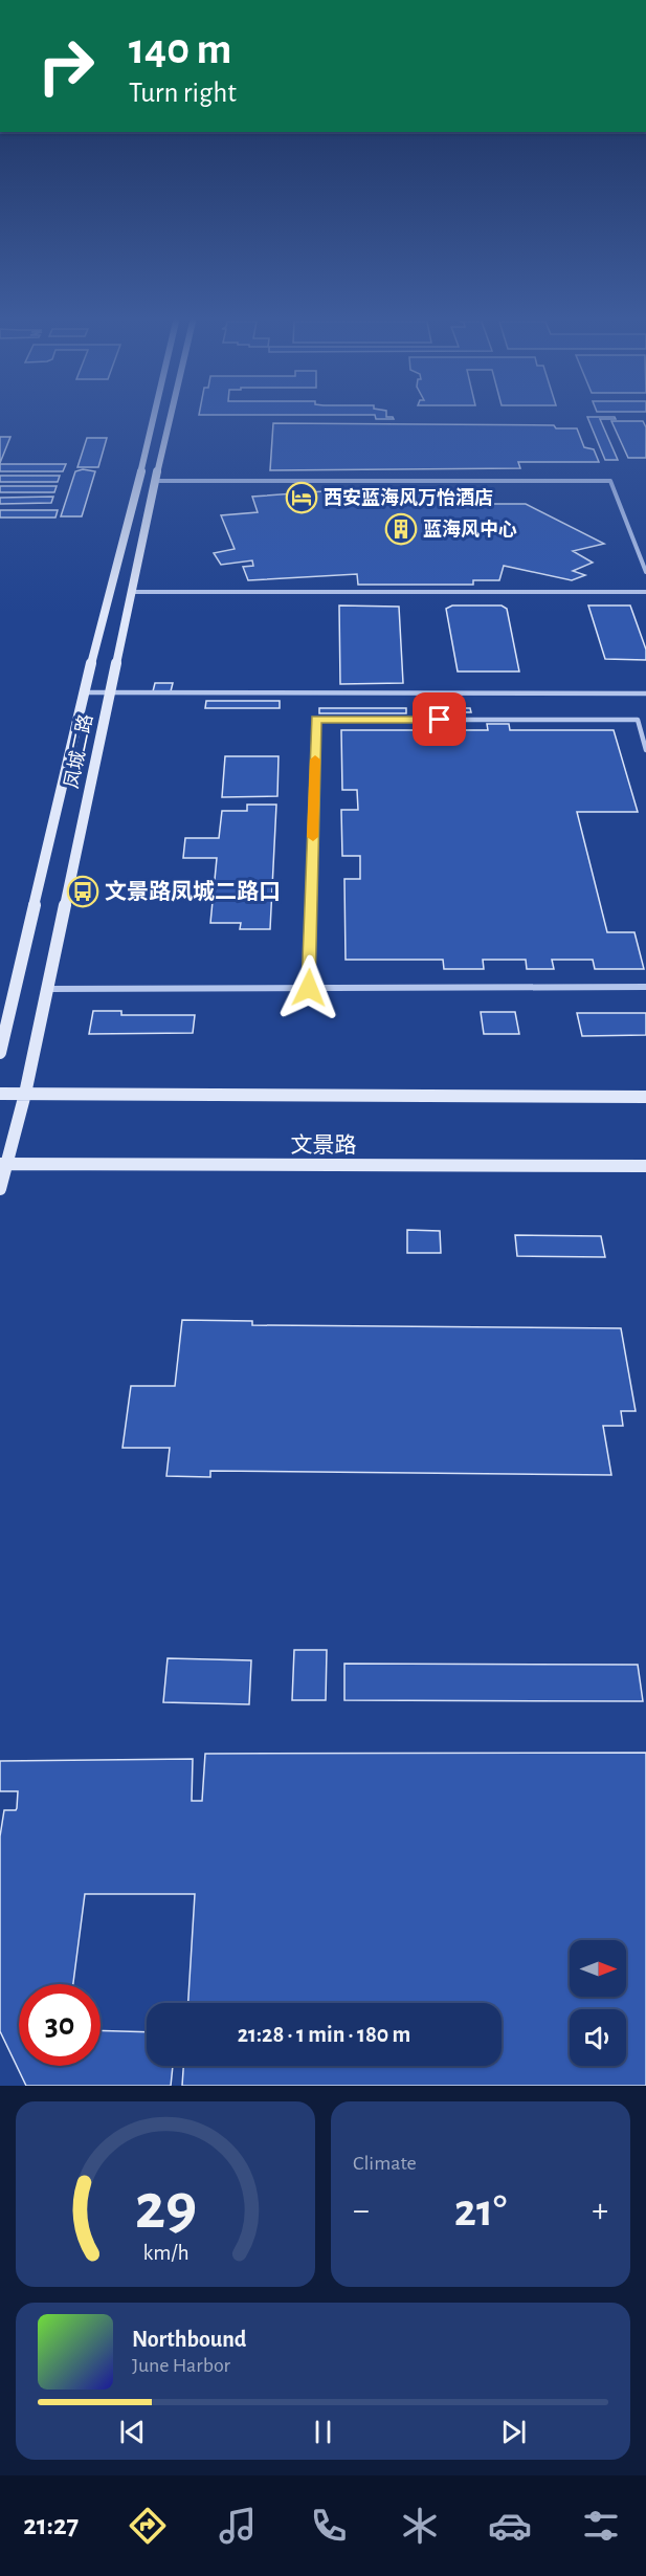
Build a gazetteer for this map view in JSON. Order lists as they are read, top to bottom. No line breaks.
{"streets":{"main road":["凤城二路","文景路"]},"crossings":[["凤城二路","文景路"]],"places":{"hotel":["西安蓝海风万怡酒店"],"building":["蓝海风中心"],"bus stop":["文景路凤城二路口"]},"north":"right","page":{"turn":["140 m","Turn right"],"limit":"30","trip":"21:28 · 1 min · 180 m","tile":"Climate","heat":["−","21°","+"],"song":["Northbound","June Harbor"],"tabs":"21:27","gauge":["29","km/h"]}}
